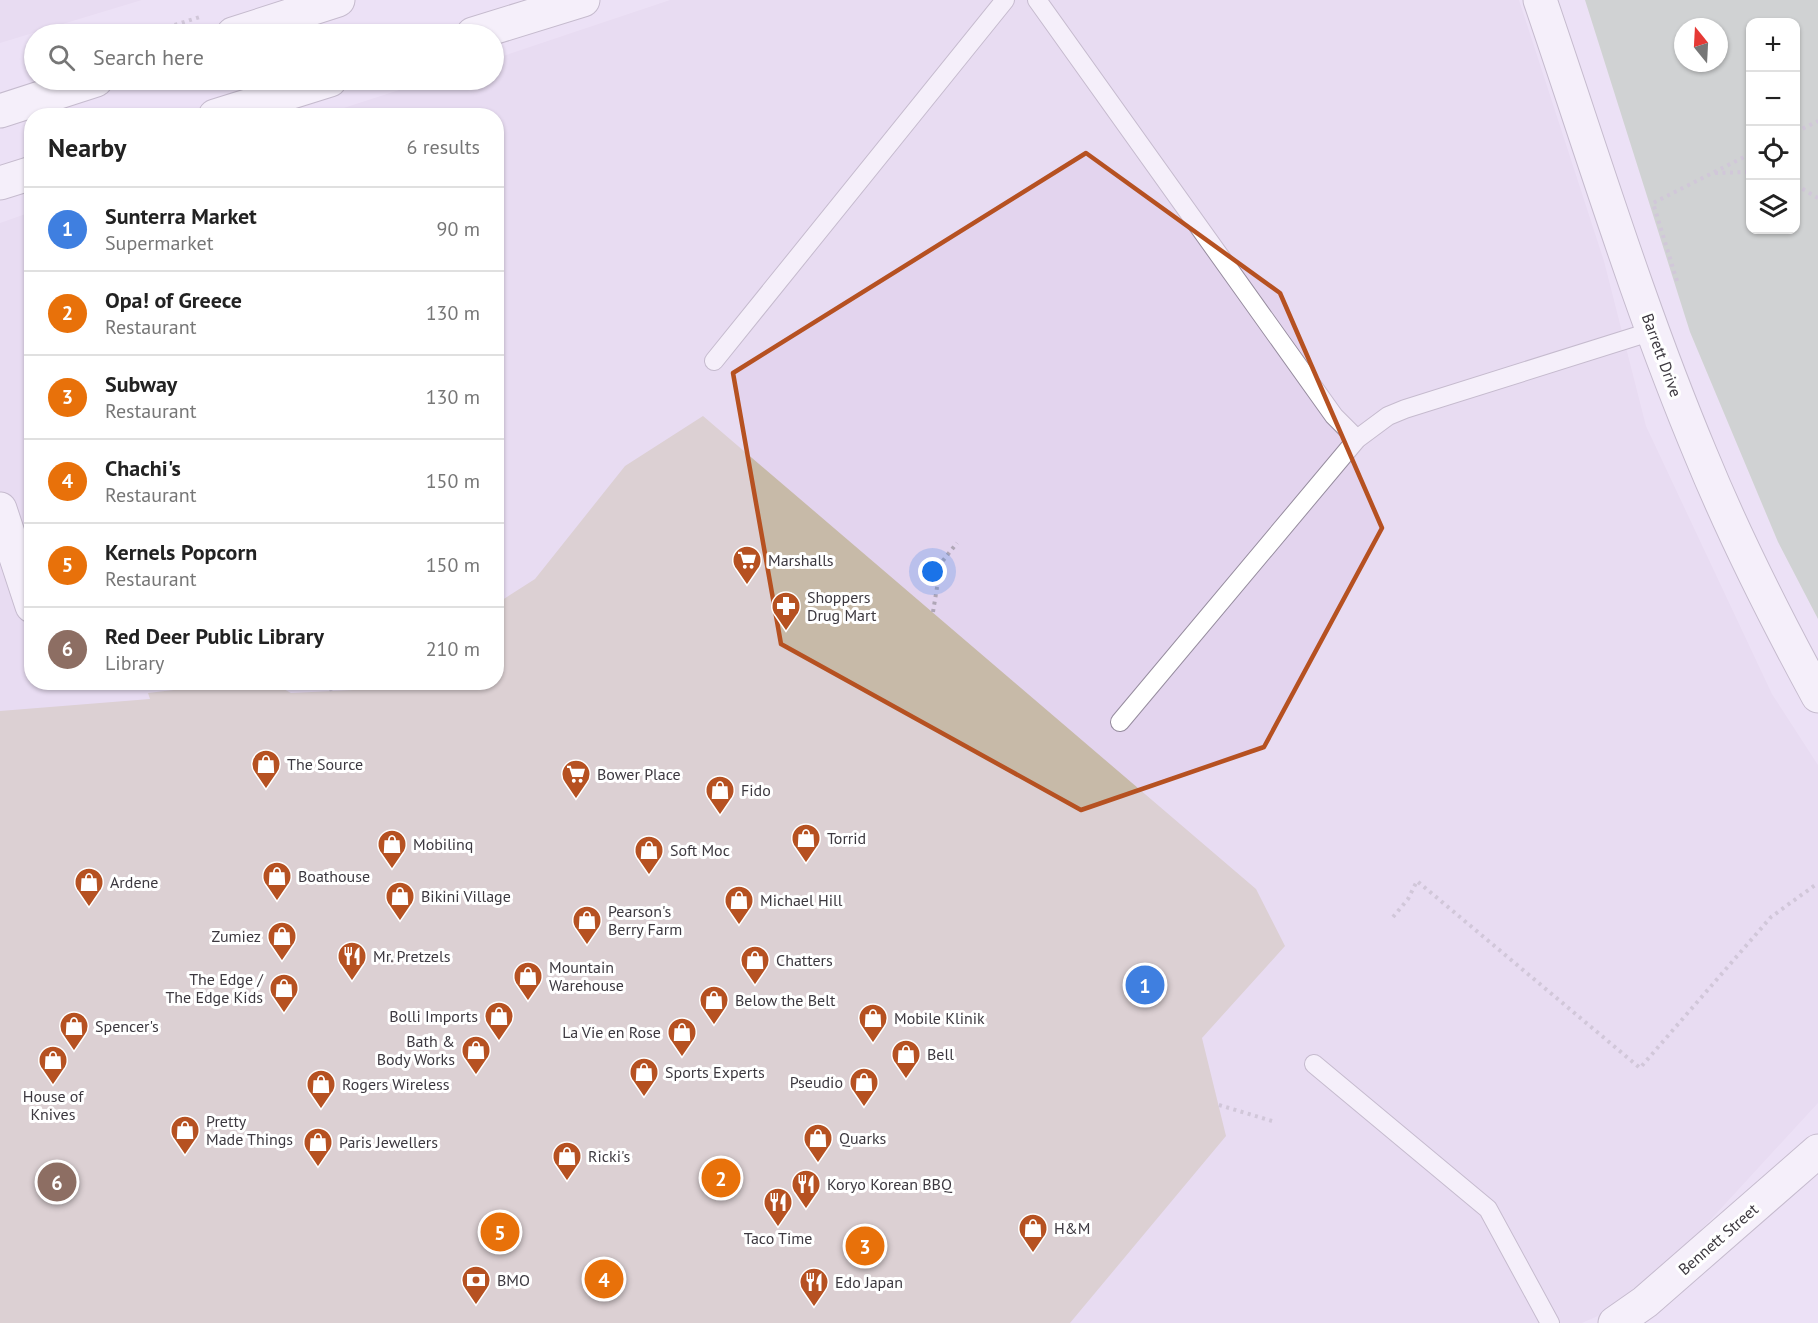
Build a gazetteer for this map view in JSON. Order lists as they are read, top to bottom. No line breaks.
{"streets":{"street":["Barrett Drive","Bennett Street"]},"places":{"supermarket":["Marshalls","Bower Place"],"pharmacy":["Shoppers Drug Mart"],"shop":["The Source","Fido","Torrid","Mobilinq","Soft Moc","Boathouse","Ardene","Bikini Village","Michael Hill","Pearson's Berry Farm","Zumiez","Chatters","Mountain Warehouse","The Edge / The Edge Kids","Below the Belt","Bolli Imports","Mobile Klinik","Spencer's","La Vie en Rose","Bath & Body Works","Bell","House of Knives","Sports Experts","Pseudio","Rogers Wireless","Pretty Made Things","Quarks","Paris Jewellers","Ricki's","H&M"],"restaurant":["Mr. Pretzels","Koryo Korean BBQ","Taco Time","Edo Japan"],"bank":["BMO"]},"north":"top","page":{"map_buttons":["+","−"],"search":"Search here","heading":["Nearby","6 results"],"list":[{"mark":"1","name":"Sunterra Market","note":"Supermarket","value":"90 m"},{"mark":"2","name":"Opa! of Greece","note":"Restaurant","value":"130 m"},{"mark":"3","name":"Subway","note":"Restaurant","value":"130 m"},{"mark":"4","name":"Chachi's","note":"Restaurant","value":"150 m"},{"mark":"5","name":"Kernels Popcorn","note":"Restaurant","value":"150 m"},{"mark":"6","name":"Red Deer Public Library","note":"Library","value":"210 m"}],"pins":["1","2","6","5","3","4"]}}
